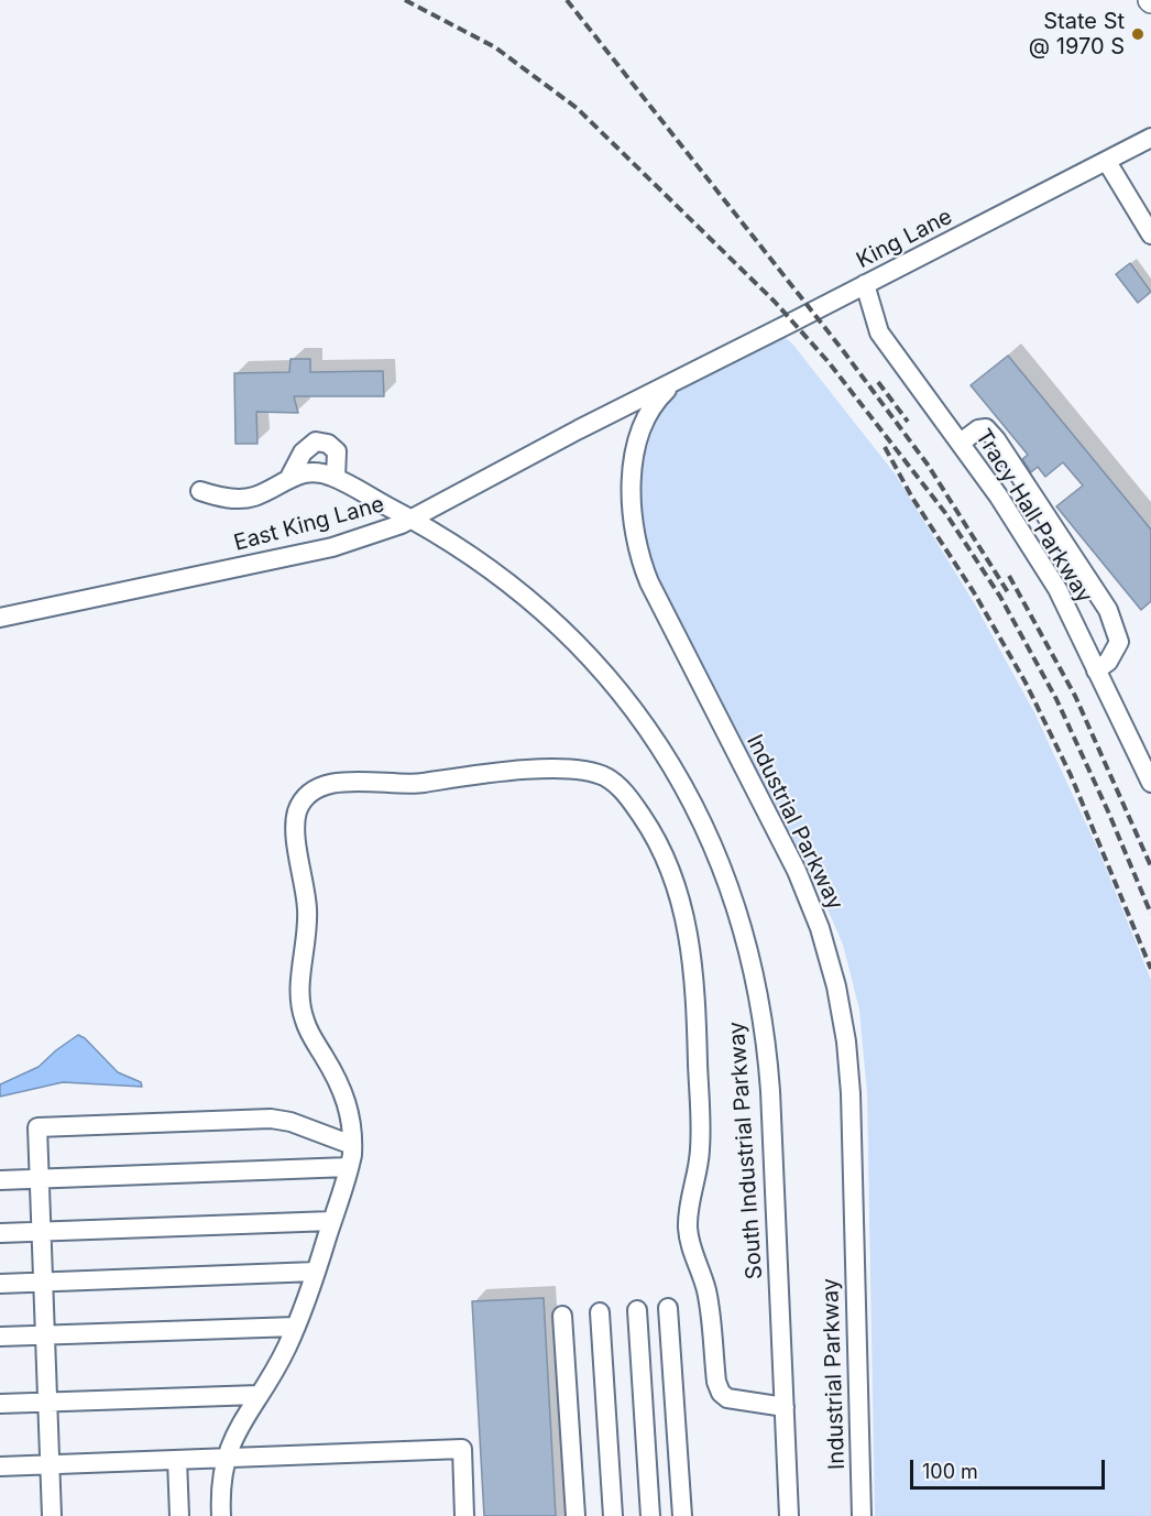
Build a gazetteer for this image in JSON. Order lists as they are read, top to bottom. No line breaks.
{"streets":{"street":["King Lane","Tracy Hall Parkway","East King Lane","Industrial Parkway","South Industrial Parkway"]},"crossings":[["King Lane","Tracy Hall Parkway"],["King Lane","East King Lane"],["King Lane","Industrial Parkway"],["East King Lane","Industrial Parkway"],["East King Lane","South Industrial Parkway"]],"places":["State St @ 1970 S"],"scale_bar":"100 m"}
